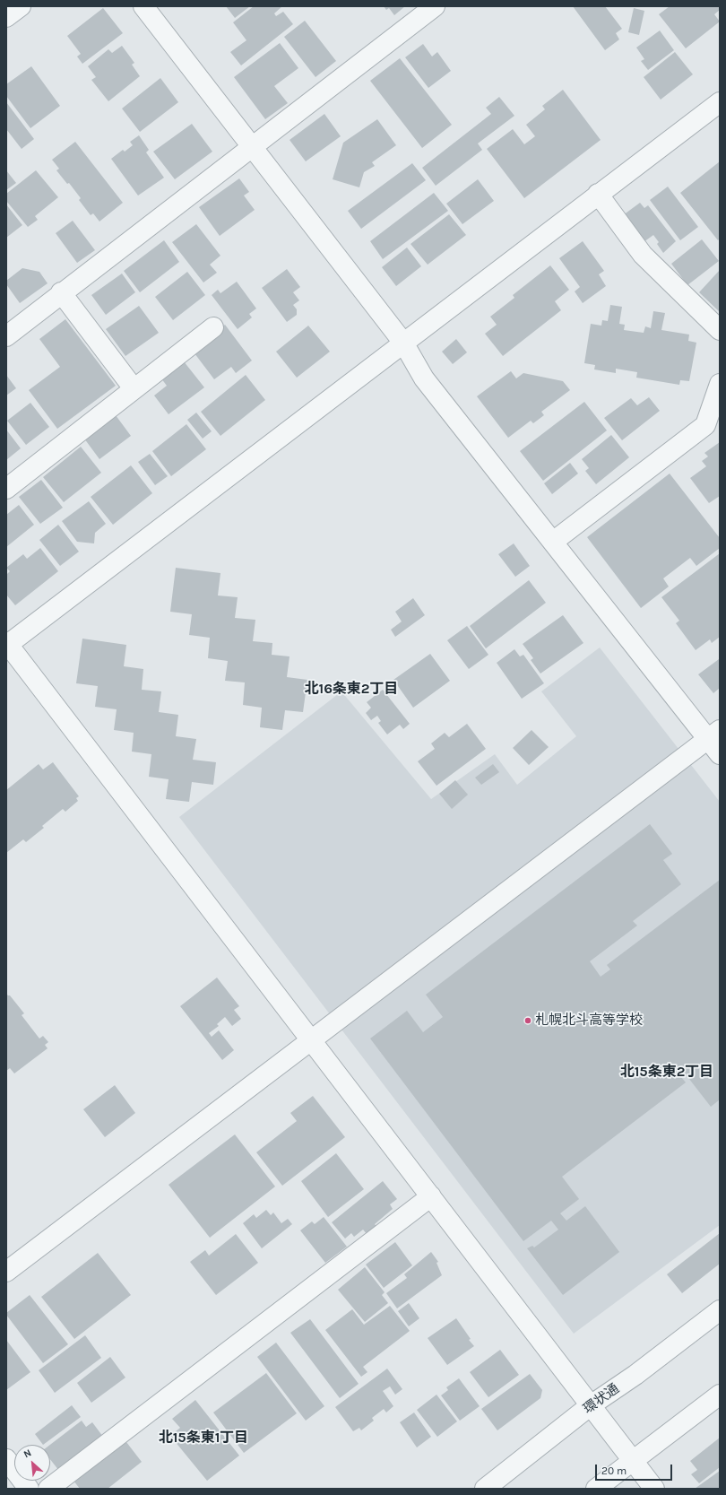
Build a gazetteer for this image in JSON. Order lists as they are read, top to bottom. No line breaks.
{"streets":{"street":["環状通"]},"districts":["北16条東2丁目","北15条東2丁目","北15条東1丁目"],"places":["札幌北斗高等学校"],"scale_bar":"20 m","north":"top left"}
